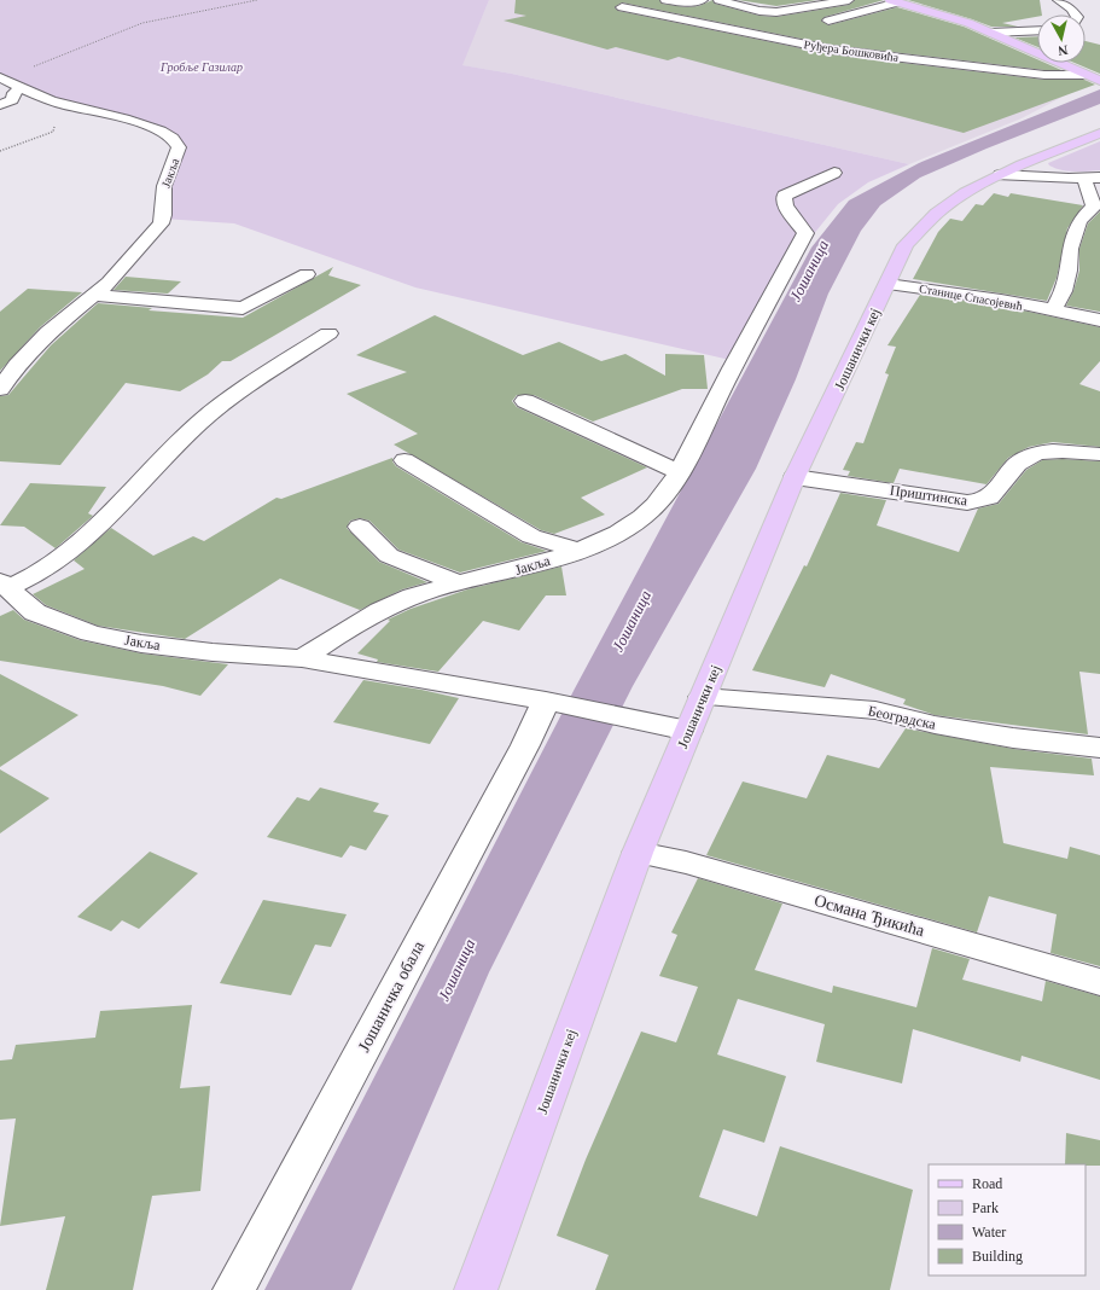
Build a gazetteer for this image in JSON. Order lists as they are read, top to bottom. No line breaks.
{"streets":{"main road":["Руђера Бошковића","Јошанички кеј"],"street":["Јакља","Станице Спасојевић","Приштинска","Београдска","Османа Ђикића","Јошаничка обала"]},"crossings":[["Јакља","Јошанички кеј"],["Јакља","Јошаничка обала"],["Станице Спасојевић","Јошанички кеј"],["Јошанички кеј","Приштинска"],["Јошанички кеј","Београдска"],["Јошанички кеј","Османа Ђикића"]],"water":["Јошаница"],"parks":["Гробље Газилар"],"legend":["Road","Park","Water","Building"],"north":"bottom"}
